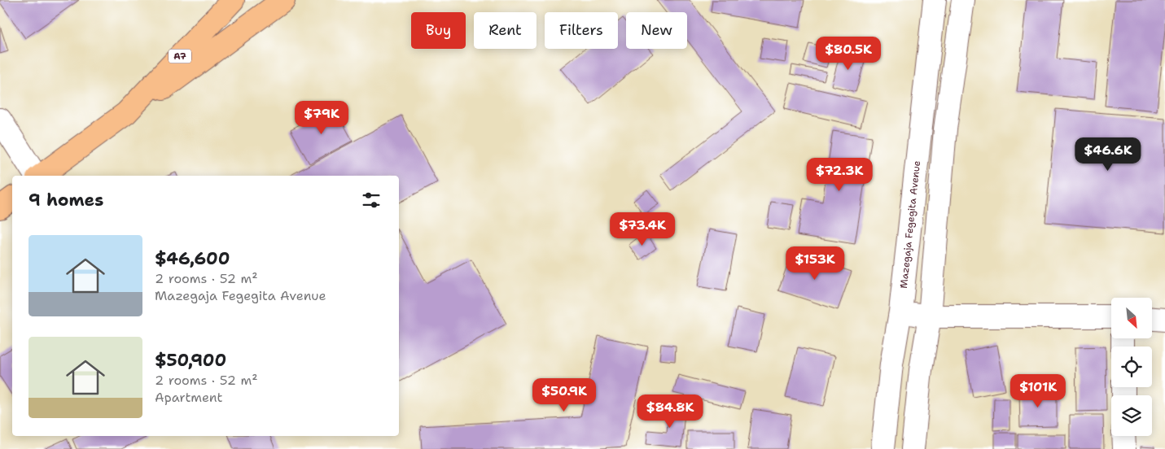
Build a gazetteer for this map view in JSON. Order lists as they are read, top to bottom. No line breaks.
{"streets":{"highway":["A7"],"street":["Mazegaja Fegegita Avenue"]},"north":"bottom right","page":{"chip":["Buy","Rent","Filters","New"],"price":["$80.5K","$79K","$46.6K","$72.3K","$73.4K","$153K","$101K","$50.9K","$84.8K"],"heading":"9 homes","list":[{"name":"$46,600","note":"2 rooms · 52 m² · Mazegaja Fegegita Avenue"},{"name":"$50,900","note":"2 rooms · 52 m² · Apartment"}]}}
